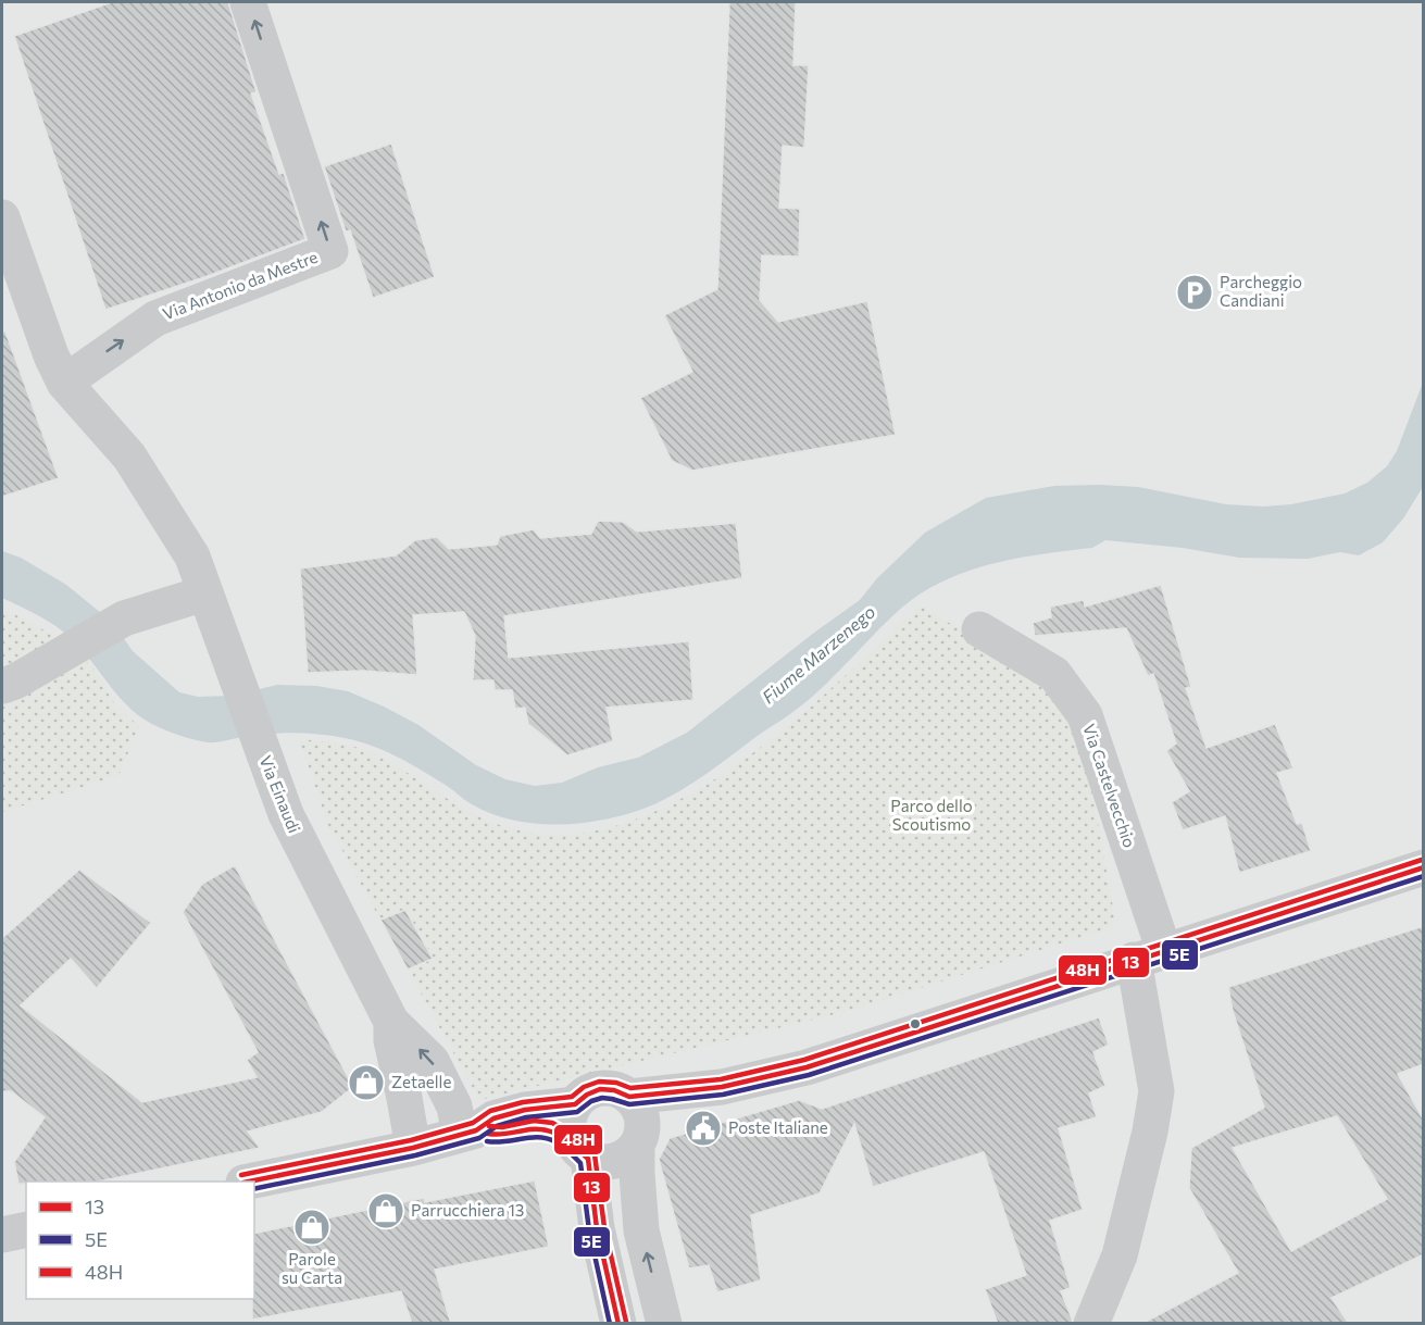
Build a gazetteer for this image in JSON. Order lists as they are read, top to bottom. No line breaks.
{"streets":{"street":["Via Antonio da Mestre","Via Castelvecchio","Via Einaudi"]},"crossings":[["Via Antonio da Mestre","Via Einaudi"]],"water":["Fiume Marzenego"],"parks":["Parco dello Scoutismo"],"places":{"parking":["Parcheggio Candiani"],"shop":["Zetaelle","Parrucchiera 13","Parole su Carta"],"public building":["Poste Italiane"]},"lines":["transit line 48H","transit line 13","transit line 5E"],"legend":["13","5E","48H"]}
